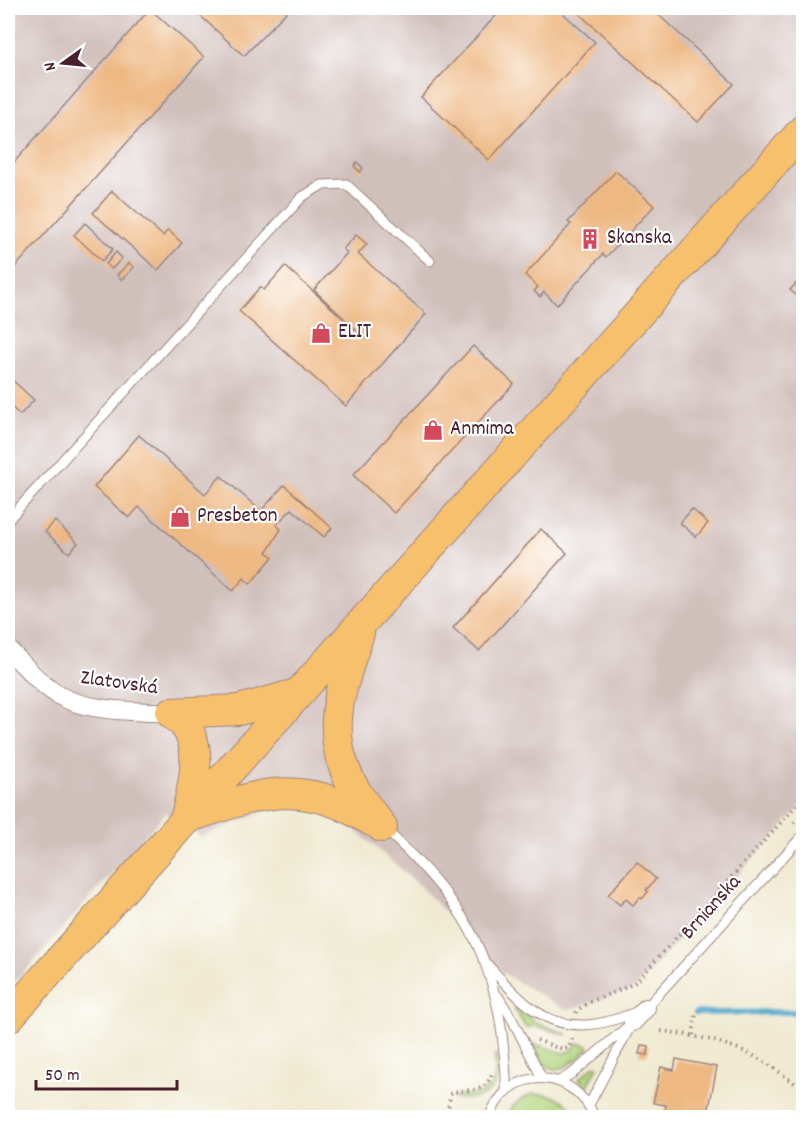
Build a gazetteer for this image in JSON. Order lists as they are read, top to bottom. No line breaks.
{"streets":{"street":["Zlatovská"],"lane":["Brnianska"]},"places":{"building":["Skanska"],"shop":["ELIT","Anmima","Presbeton"]},"scale_bar":"50 m","north":"left"}
